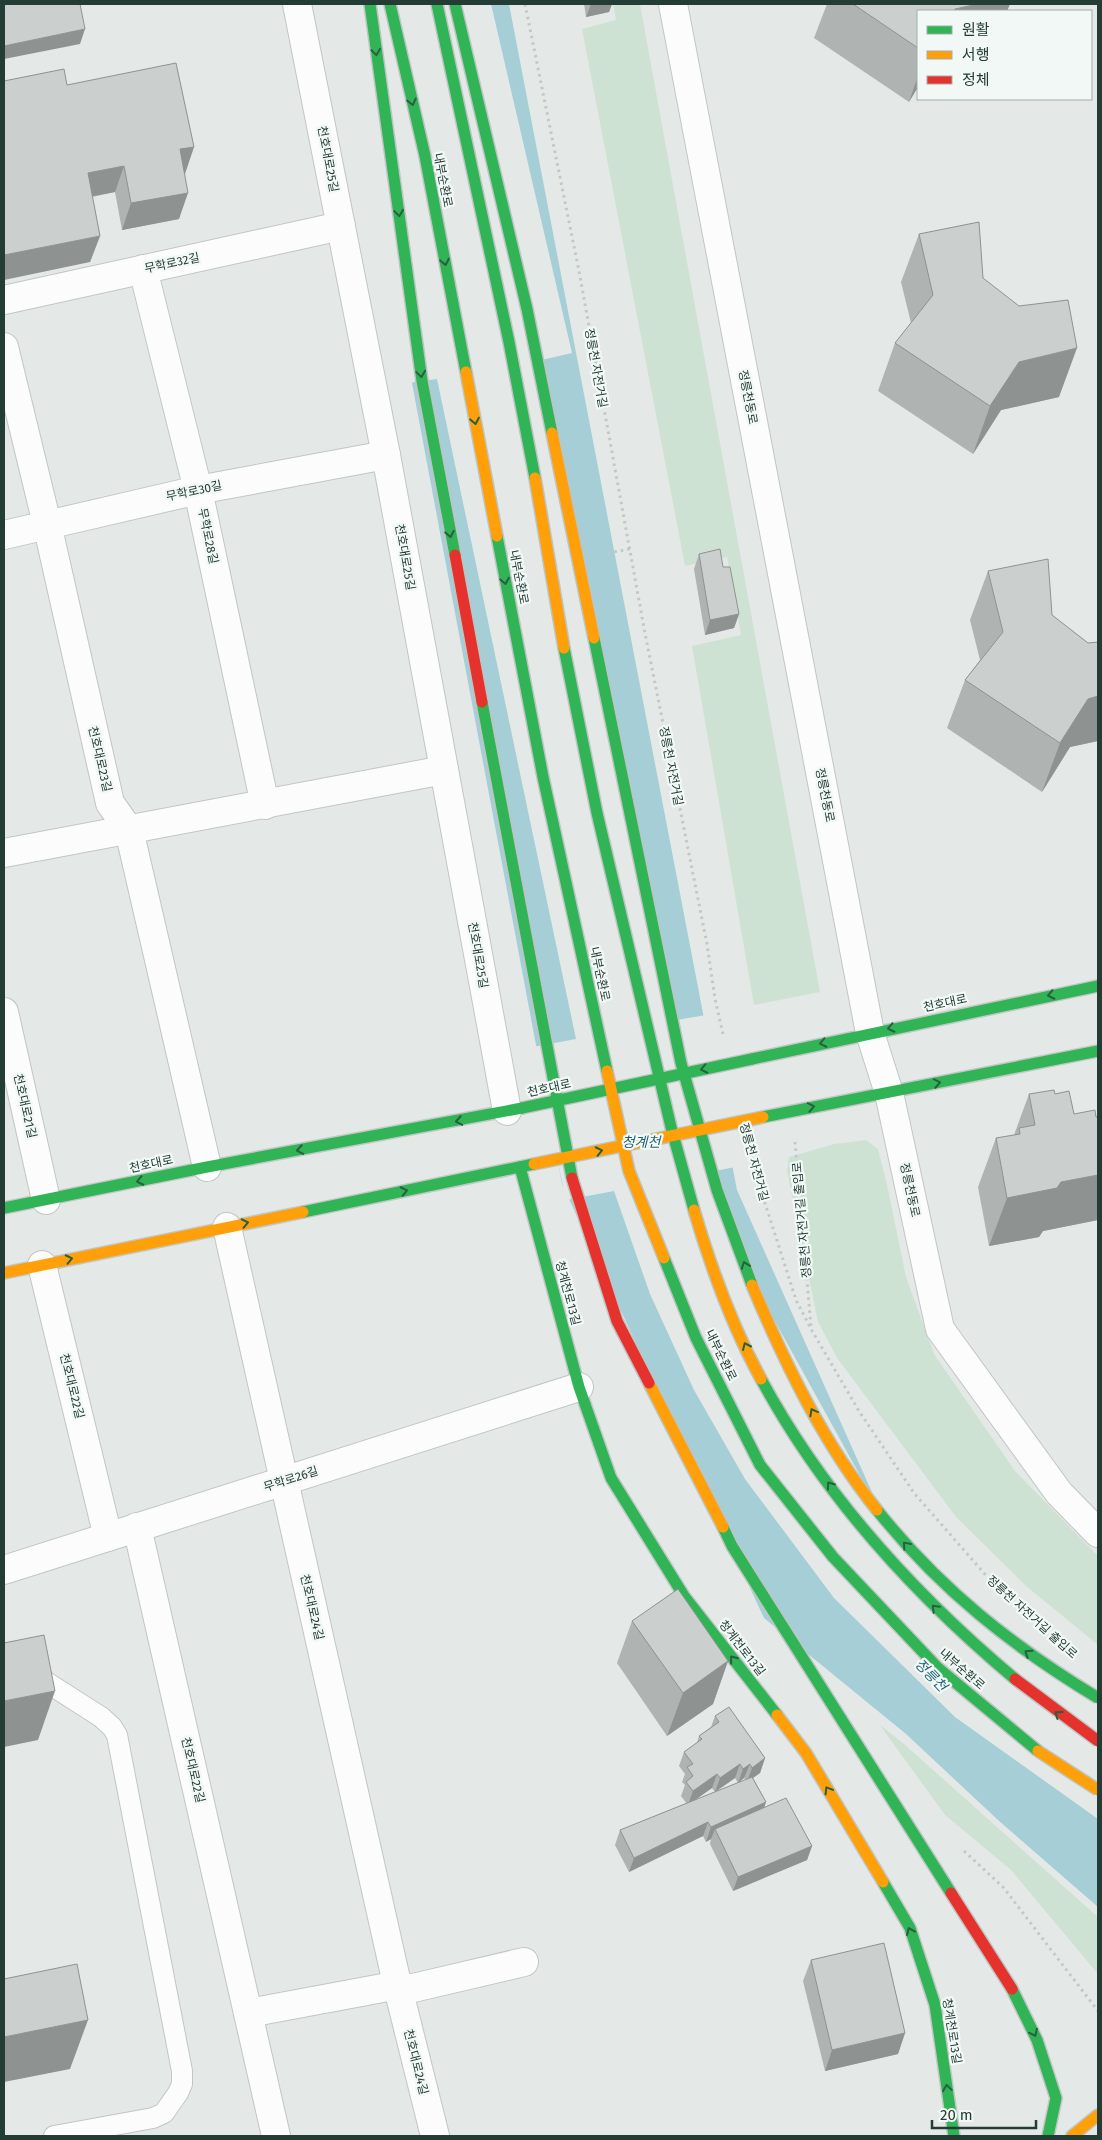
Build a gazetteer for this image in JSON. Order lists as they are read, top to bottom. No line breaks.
{"streets":{"main road":["내부순환로","천호대로","청계천로13길"],"street":["천호대로25길","무학로32길","정릉천동로","무학로30길","무학로28길","천호대로23길","천호대로21길","천호대로22길","무학로26길","천호대로24길"],"path":["정릉천 자전거길","정릉천 자전거길 출입로"]},"crossings":[["천호대로25길","무학로32길"],["천호대로25길","무학로30길"],["천호대로25길","천호대로"],["무학로32길","무학로28길"],["정릉천 자전거길","정릉천 자전거길 출입로"],["정릉천동로","천호대로"],["무학로30길","무학로28길"],["무학로30길","천호대로23길"],["천호대로23길","천호대로"],["천호대로","천호대로21길"],["청계천로13길","무학로26길"],["천호대로22길","무학로26길"],["무학로26길","천호대로24길"]],"water":["청계천","정릉천"],"legend":["원활","서행","정체"],"scale_bar":"20 m"}
